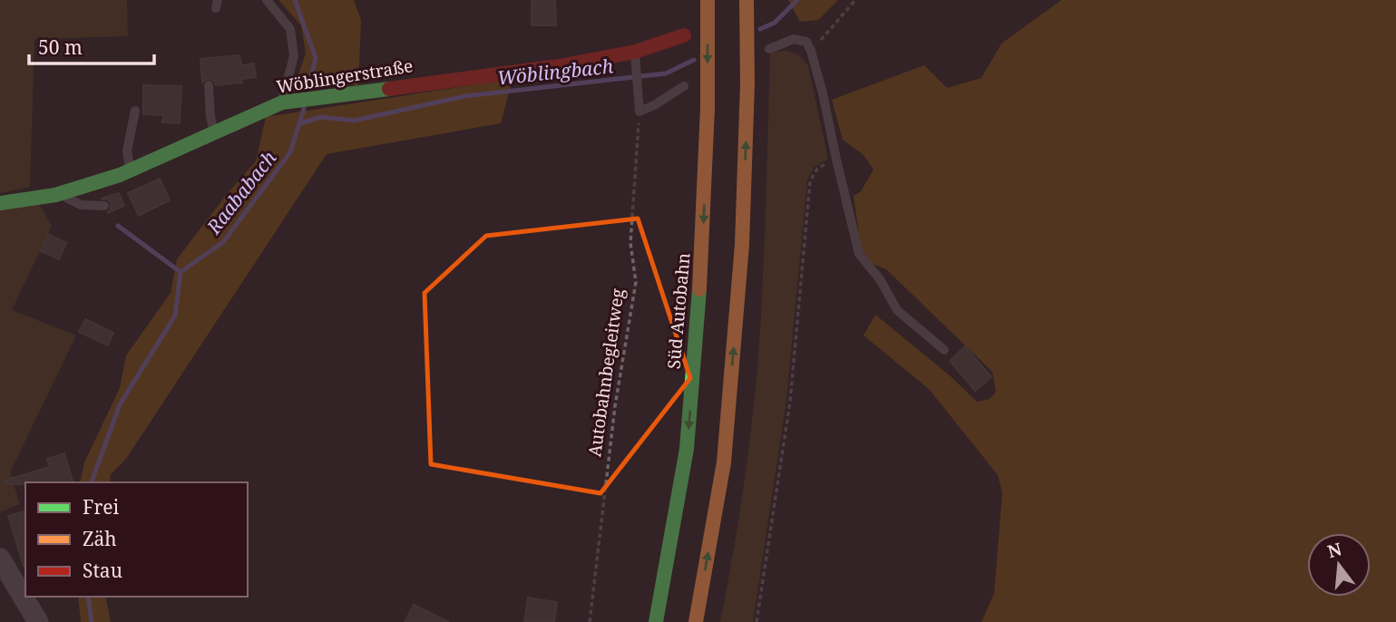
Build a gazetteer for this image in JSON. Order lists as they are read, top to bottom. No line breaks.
{"streets":{"main road":["Wöblingerstraße","Süd Autobahn"],"path":["Autobahnbegleitweg"]},"water":["Wöblingbach","Raababach"],"legend":["Frei","Zäh","Stau"],"scale_bar":"50 m","north":"top"}
